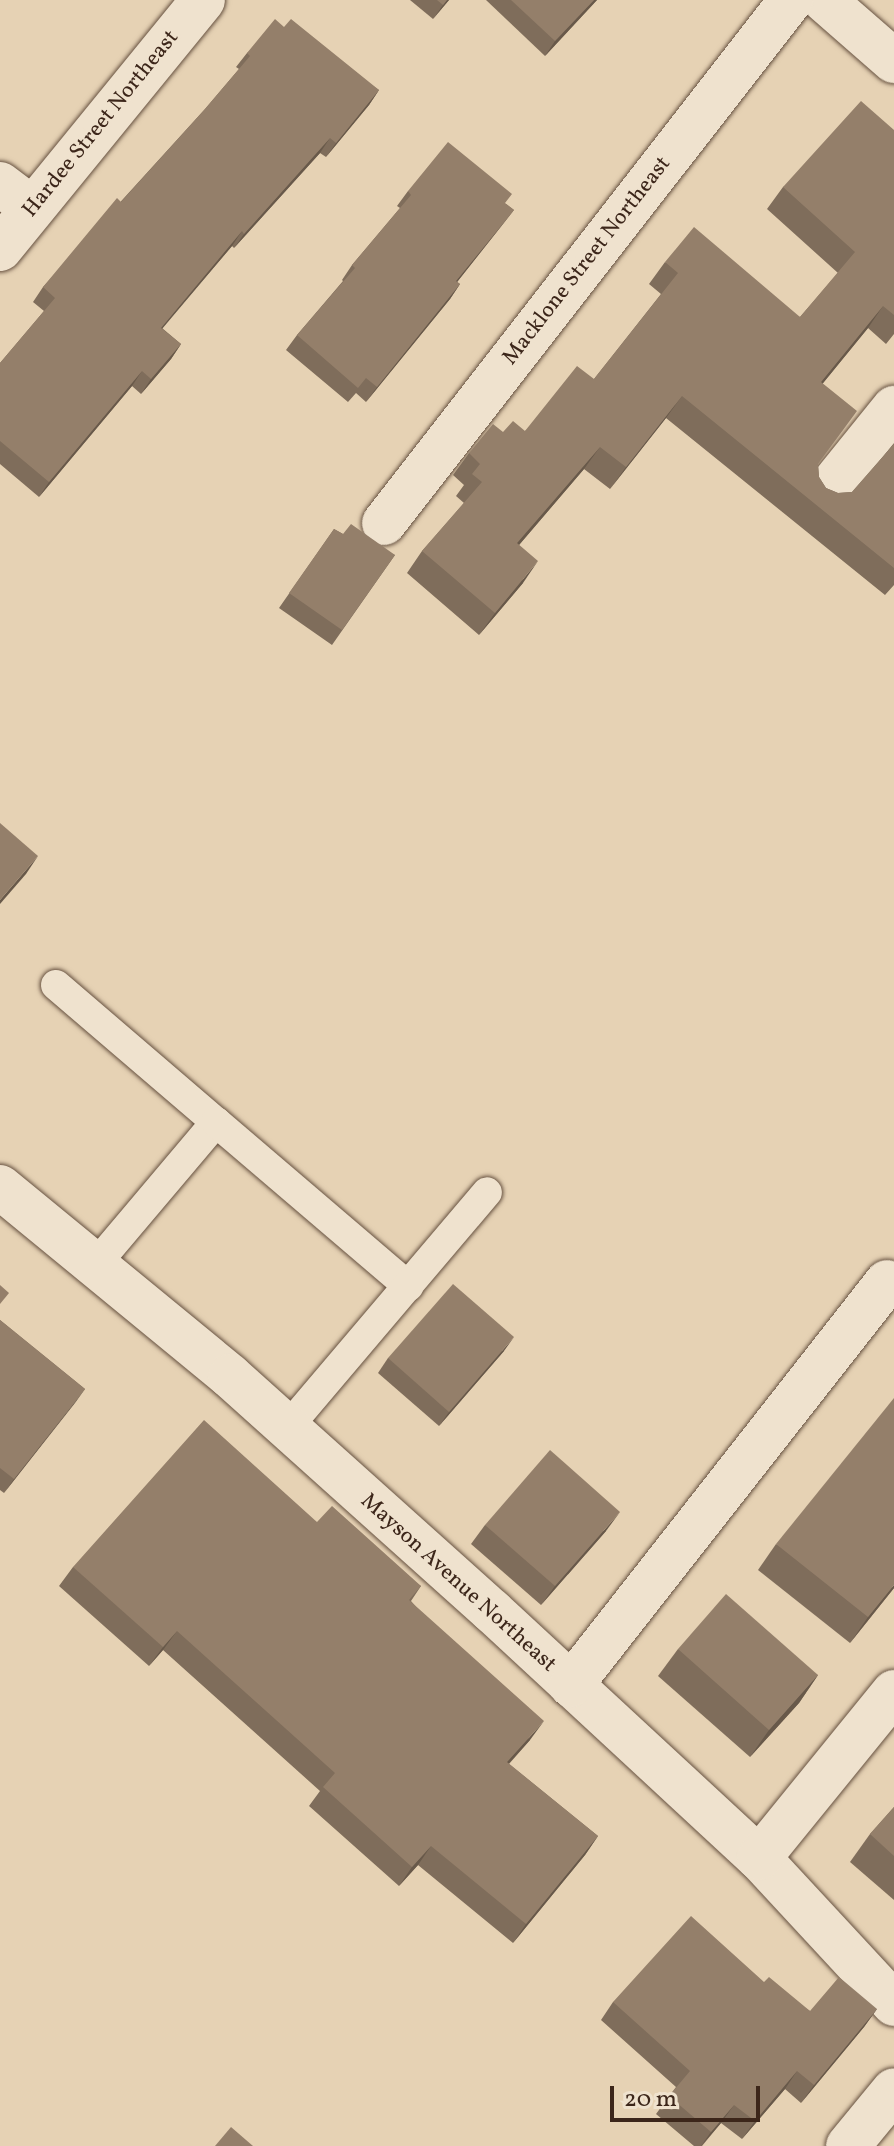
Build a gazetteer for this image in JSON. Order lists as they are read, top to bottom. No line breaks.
{"streets":{"street":["Hardee Street Northeast","Macklone Street Northeast","Mayson Avenue Northeast"]},"scale_bar":"20 m"}
